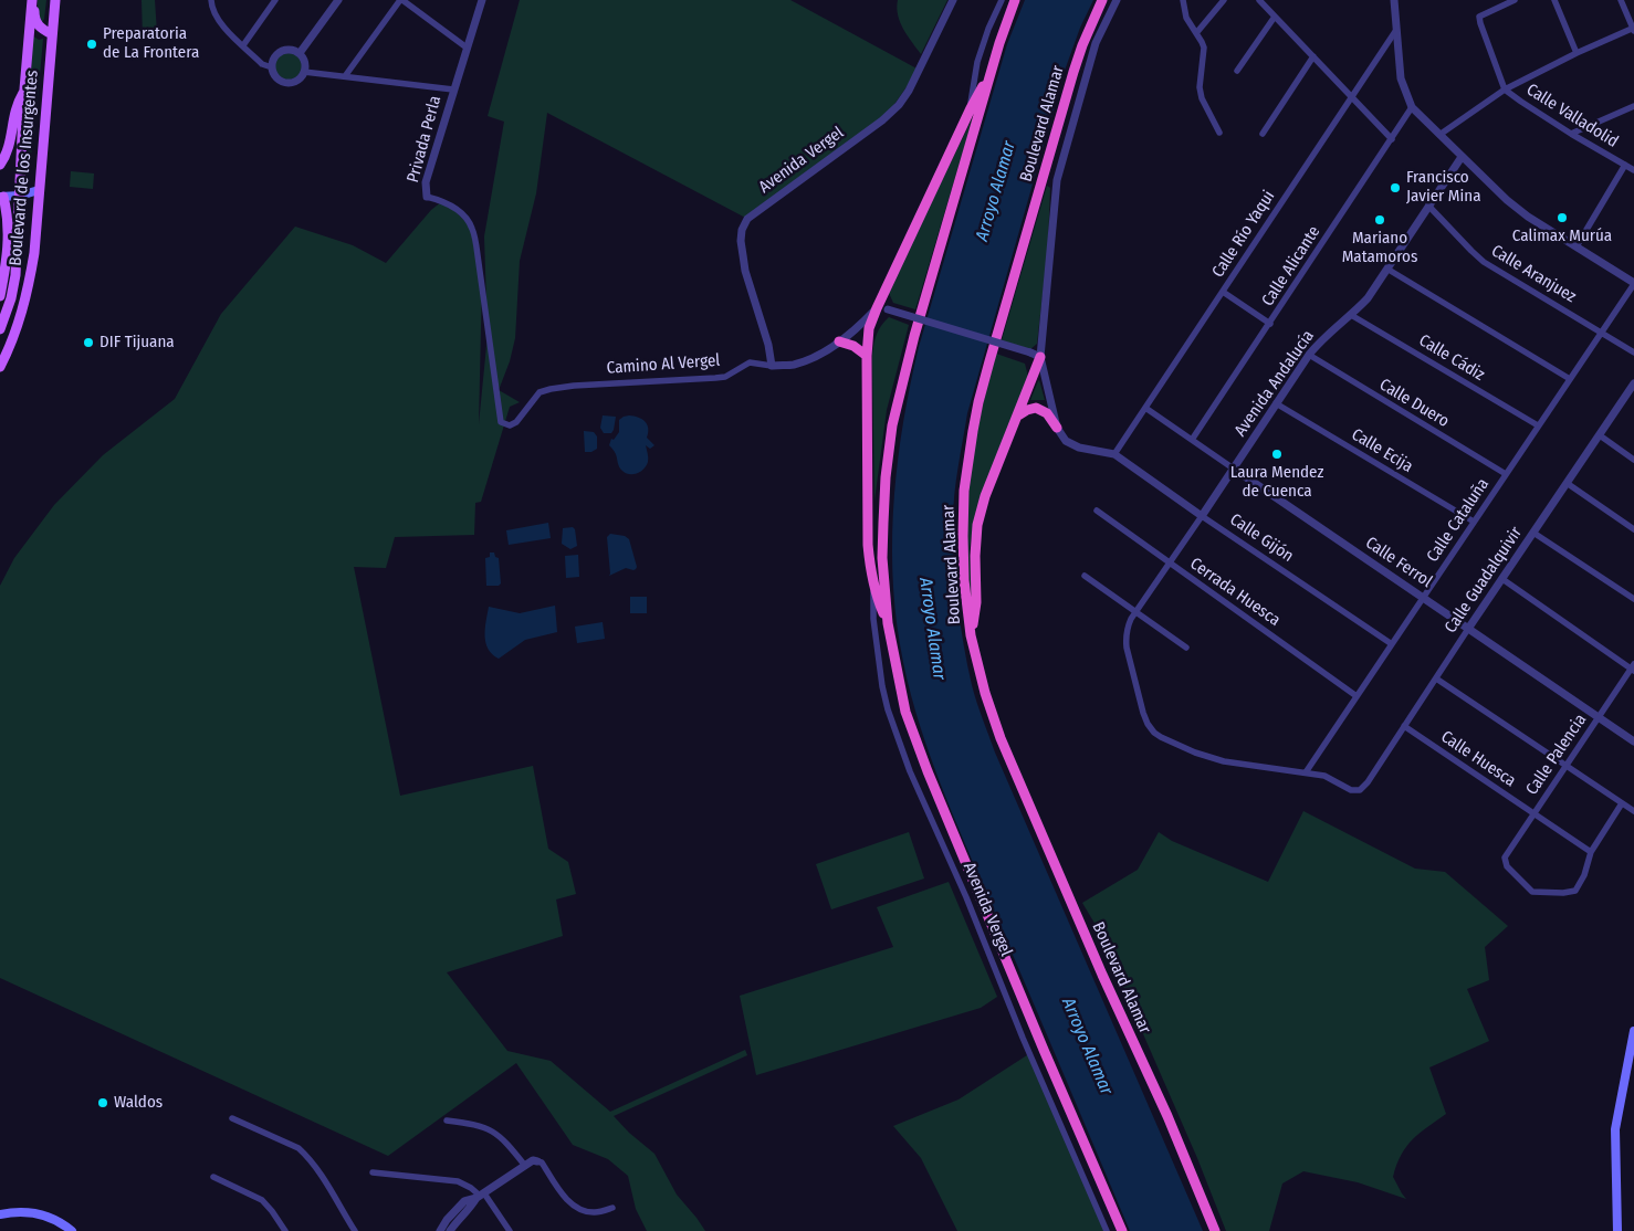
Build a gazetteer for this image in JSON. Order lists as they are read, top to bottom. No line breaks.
{"streets":{"highway":["Boulevard Alamar"],"main road":["Boulevard de los Insurgentes"],"street":["Calle Valladolid","Privada Perla","Avenida Vergel","Calle Río Yaqui","Calle Alicante","Calle Aranjuez","Calle Cádiz","Camino Al Vergel","Avenida Andalucía","Calle Duero","Calle Ecija","Calle Cataluña","Calle Gijón","Calle Ferrol","Calle Guadalquivir","Cerrada Huesca","Calle Palencia","Calle Huesca"]},"crossings":[["Privada Perla","Camino Al Vergel"],["Avenida Vergel","Camino Al Vergel"],["Calle Río Yaqui","Calle Gijón"],["Calle Río Yaqui","Calle Ferrol"],["Calle Alicante","Calle Ferrol"],["Calle Aranjuez","Avenida Andalucía"],["Calle Aranjuez","Calle Cataluña"],["Calle Cádiz","Avenida Andalucía"],["Calle Cádiz","Calle Cataluña"],["Avenida Andalucía","Calle Duero"],["Avenida Andalucía","Calle Ecija"],["Avenida Andalucía","Calle Cataluña"],["Avenida Andalucía","Calle Gijón"],["Avenida Andalucía","Calle Ferrol"],["Avenida Andalucía","Calle Guadalquivir"],["Avenida Andalucía","Cerrada Huesca"],["Calle Duero","Calle Cataluña"],["Calle Ecija","Calle Cataluña"],["Calle Cataluña","Calle Gijón"],["Calle Cataluña","Calle Ferrol"],["Calle Cataluña","Calle Guadalquivir"],["Calle Cataluña","Cerrada Huesca"],["Calle Ferrol","Calle Guadalquivir"],["Calle Ferrol","Calle Palencia"],["Calle Guadalquivir","Calle Huesca"],["Calle Palencia","Calle Huesca"]],"water":["Arroyo Alamar"],"places":["Preparatoria de La Frontera","Francisco Javier Mina","Calimax Murúa","Mariano Matamoros","DIF Tijuana","Laura Mendez de Cuenca","Waldos"]}
